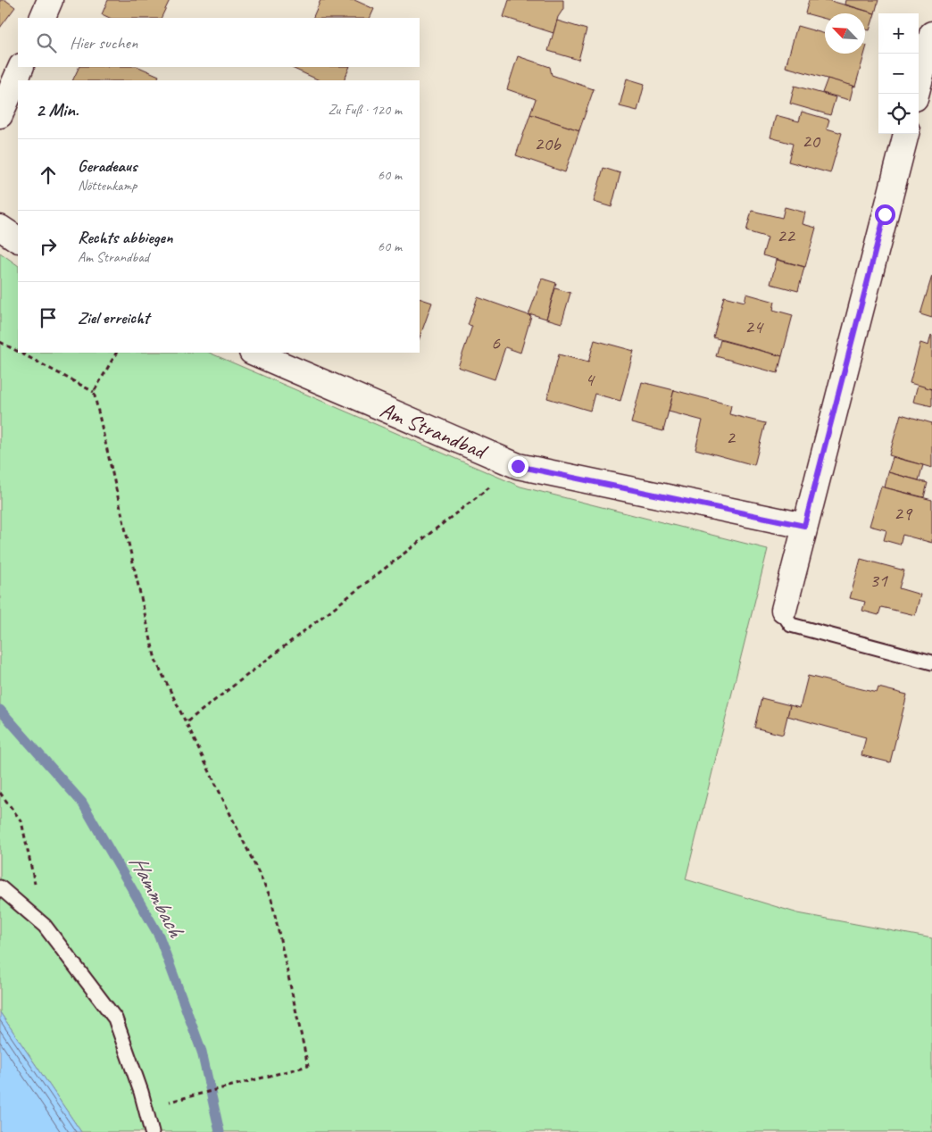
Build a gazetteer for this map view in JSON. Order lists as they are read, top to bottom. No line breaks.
{"streets":{"street":["Am Strandbad"]},"water":["Hammbach"],"house_numbers":["20","20b","22","24","6","4","2","29","31"],"north":"top left","page":{"map_buttons":["+","−"],"search":"Hier suchen","heading":["2 Min.","Zu Fuß · 120 m"],"list":[["Geradeaus","Nöttenkamp","60 m"],["Rechts abbiegen","Am Strandbad","60 m"],"Ziel erreicht"]}}
